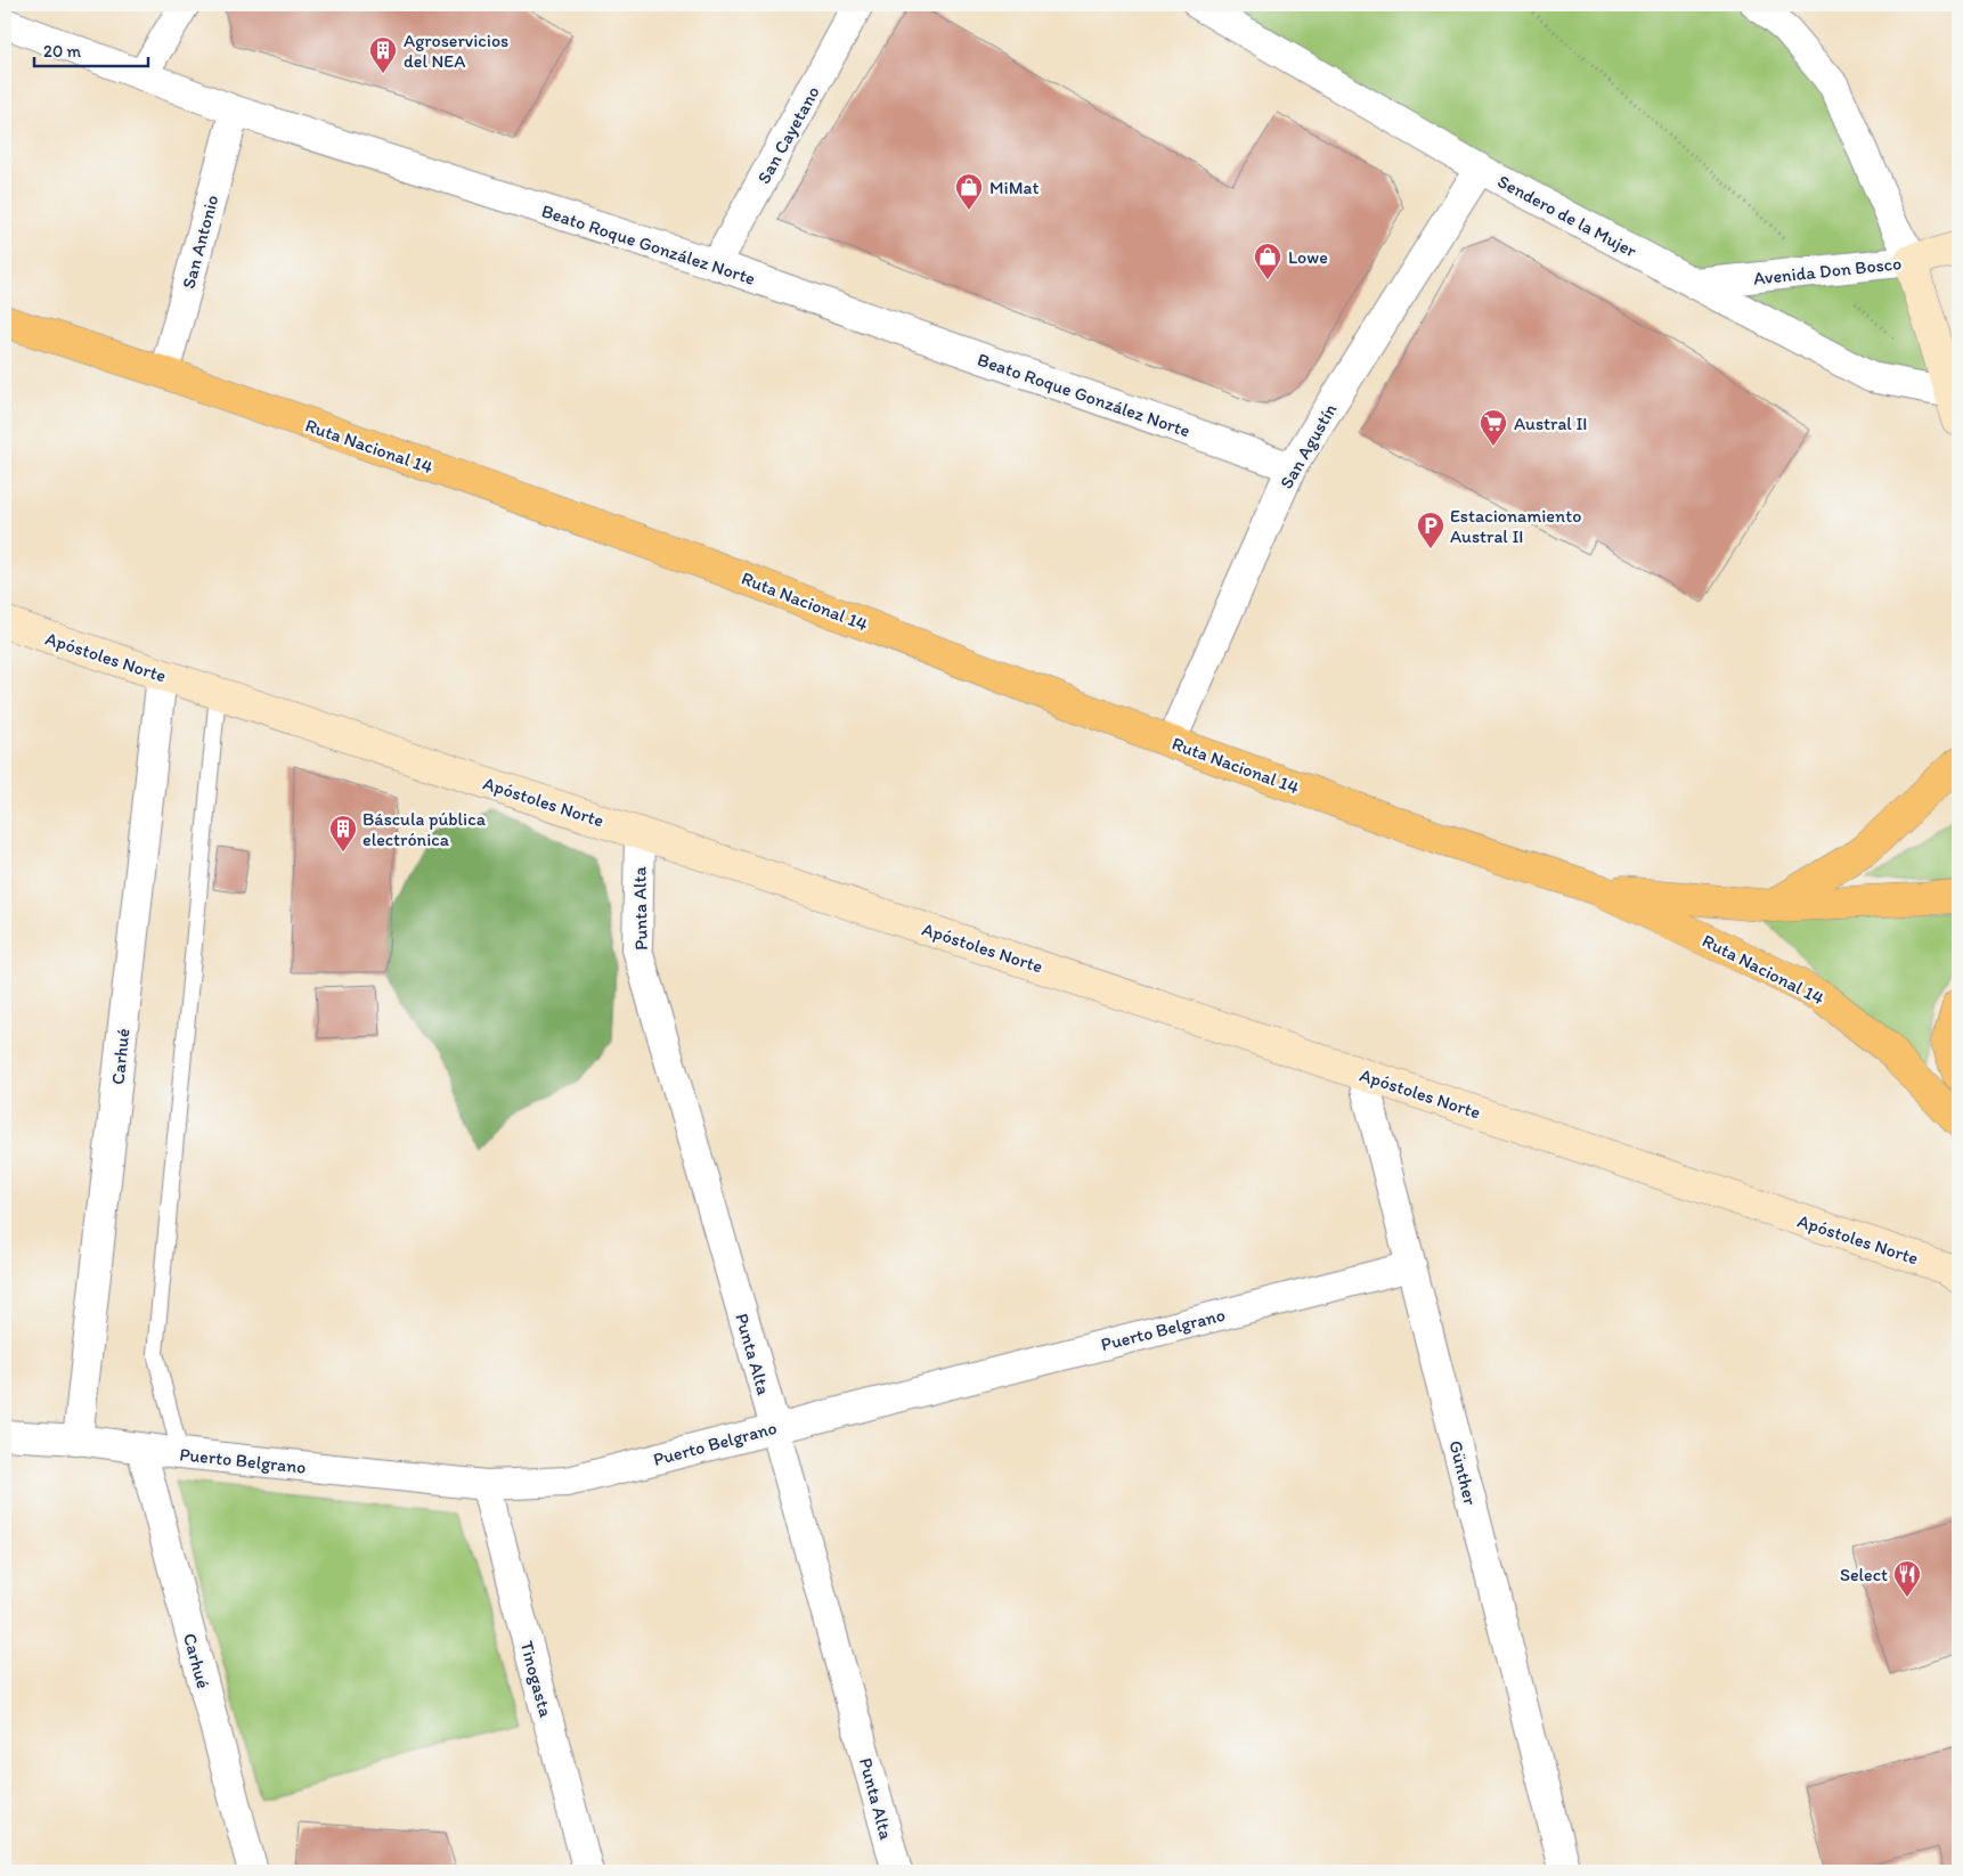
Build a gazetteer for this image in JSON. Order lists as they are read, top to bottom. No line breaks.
{"streets":{"highway":["Ruta Nacional 14"],"street":["San Cayetano","Sendero de la Mujer","San Antonio","Beato Roque González Norte","Avenida Don Bosco","San Agustín","Apóstoles Norte","Punta Alta","Carhué","Puerto Belgrano","Günther","Tinogasta"]},"crossings":[["San Cayetano","Beato Roque González Norte"],["Sendero de la Mujer","Avenida Don Bosco"],["Sendero de la Mujer","San Agustín"],["San Antonio","Beato Roque González Norte"],["San Antonio","Ruta Nacional 14"],["Beato Roque González Norte","San Agustín"],["Ruta Nacional 14","San Agustín"],["Apóstoles Norte","Punta Alta"],["Apóstoles Norte","Carhué"],["Apóstoles Norte","Günther"],["Punta Alta","Puerto Belgrano"],["Carhué","Puerto Belgrano"],["Puerto Belgrano","Günther"],["Puerto Belgrano","Tinogasta"]],"places":{"building":["Agroservicios del NEA","Báscula pública electrónica"],"shop":["MiMat","Lowe"],"supermarket":["Austral II"],"parking":["Estacionamiento Austral II"],"restaurant":["Select"]},"scale_bar":"20 m"}
